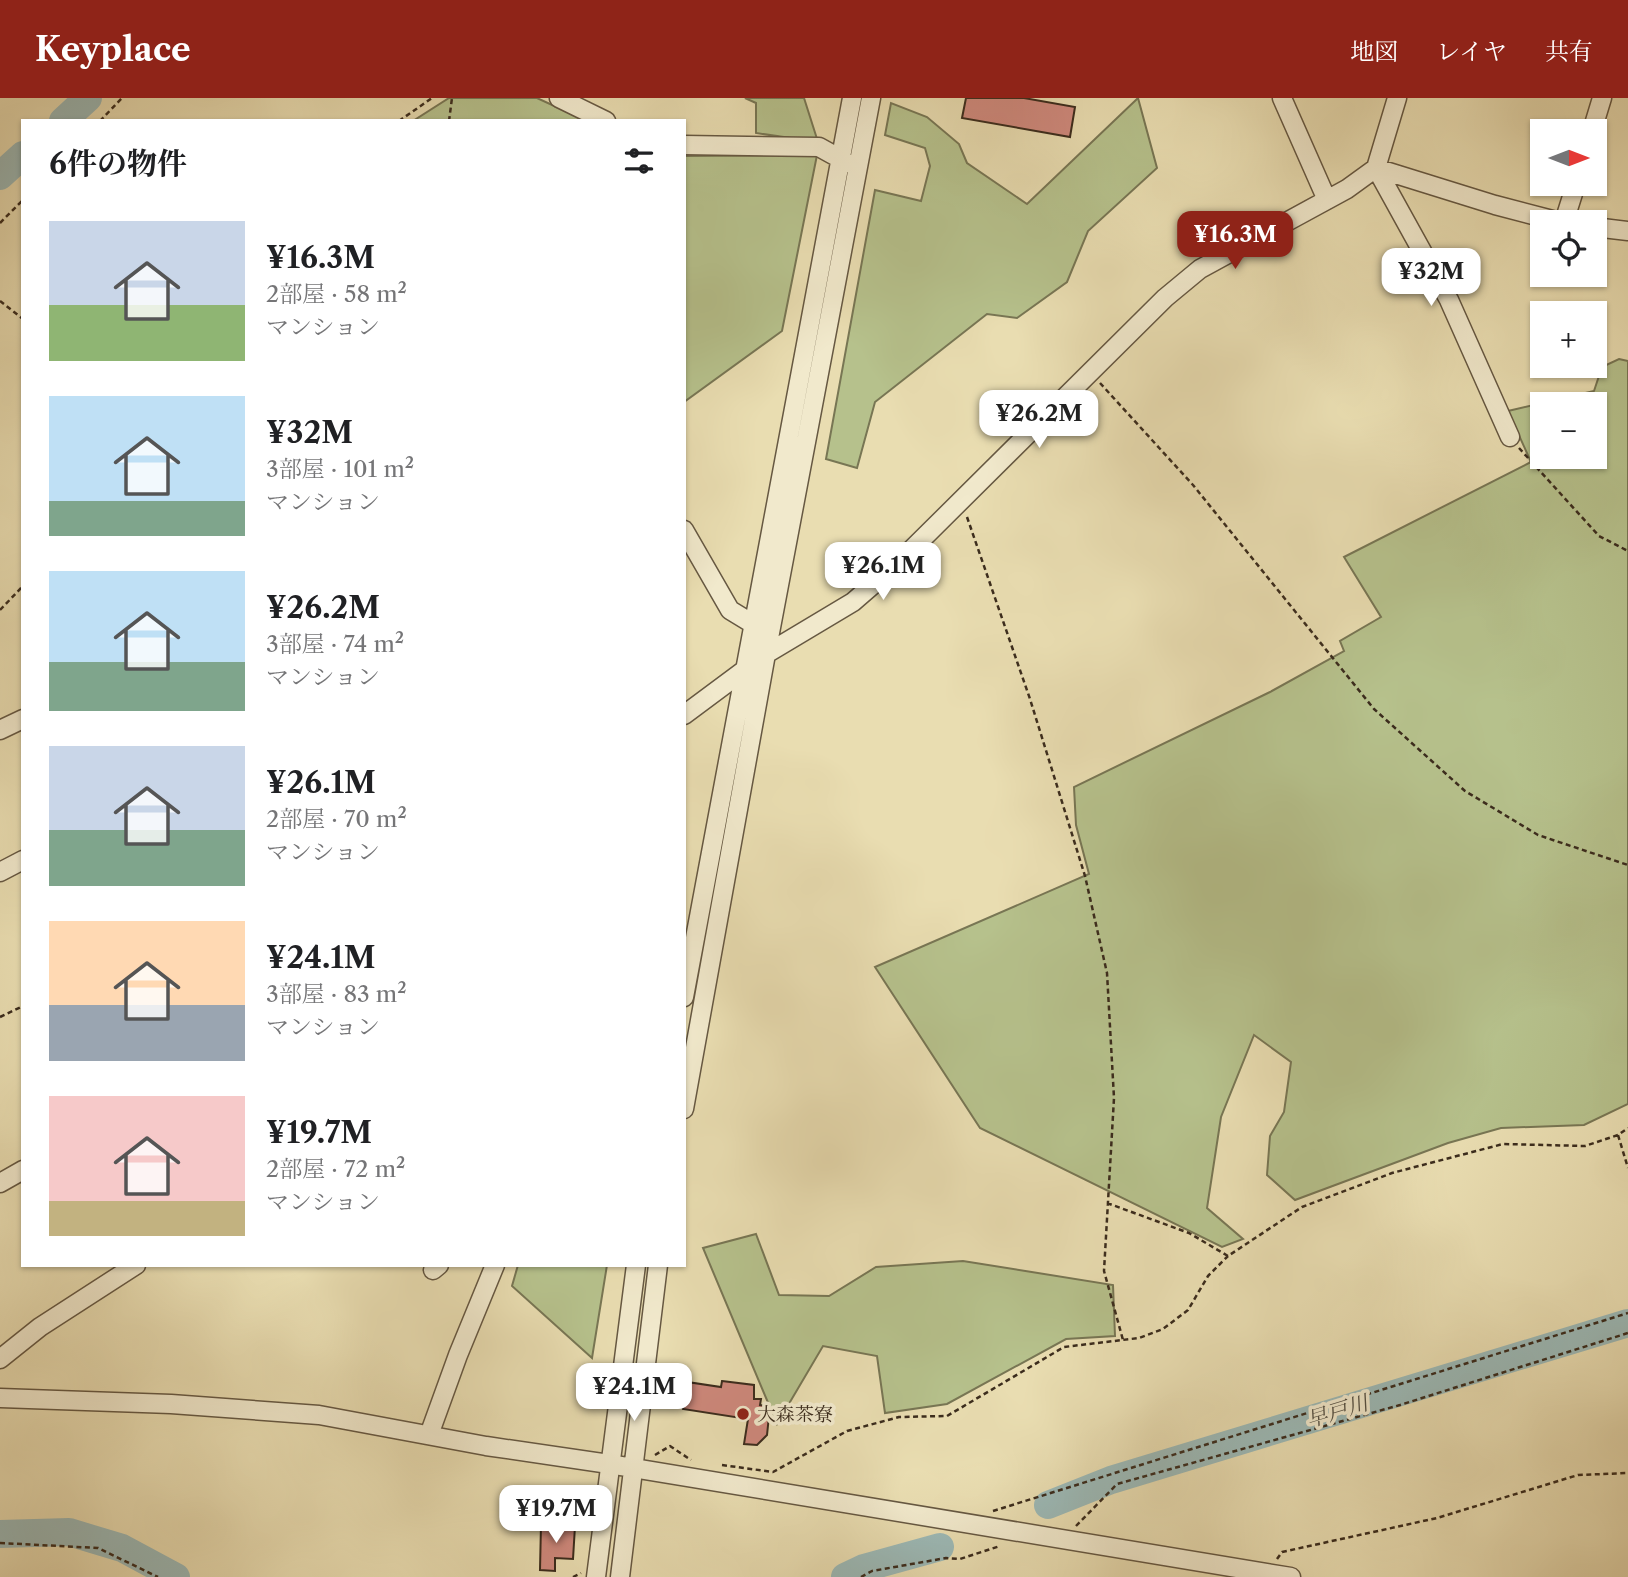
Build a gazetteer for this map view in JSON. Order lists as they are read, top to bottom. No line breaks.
{"water":["早戸川"],"places":["大森茶寮"],"north":"right","page":{"header":"Keyplace","nav":["地図","レイヤ","共有"],"map_buttons":["+","−"],"heading":"6件の物件","list":[{"name":"¥16.3M","note":"2部屋 · 58 m² · マンション"},{"name":"¥32M","note":"3部屋 · 101 m² · マンション"},{"name":"¥26.2M","note":"3部屋 · 74 m² · マンション"},{"name":"¥26.1M","note":"2部屋 · 70 m² · マンション"},{"name":"¥24.1M","note":"3部屋 · 83 m² · マンション"},{"name":"¥19.7M","note":"2部屋 · 72 m² · マンション"}],"price":["¥16.3M","¥32M","¥26.2M","¥26.1M","¥24.1M","¥19.7M"]}}
